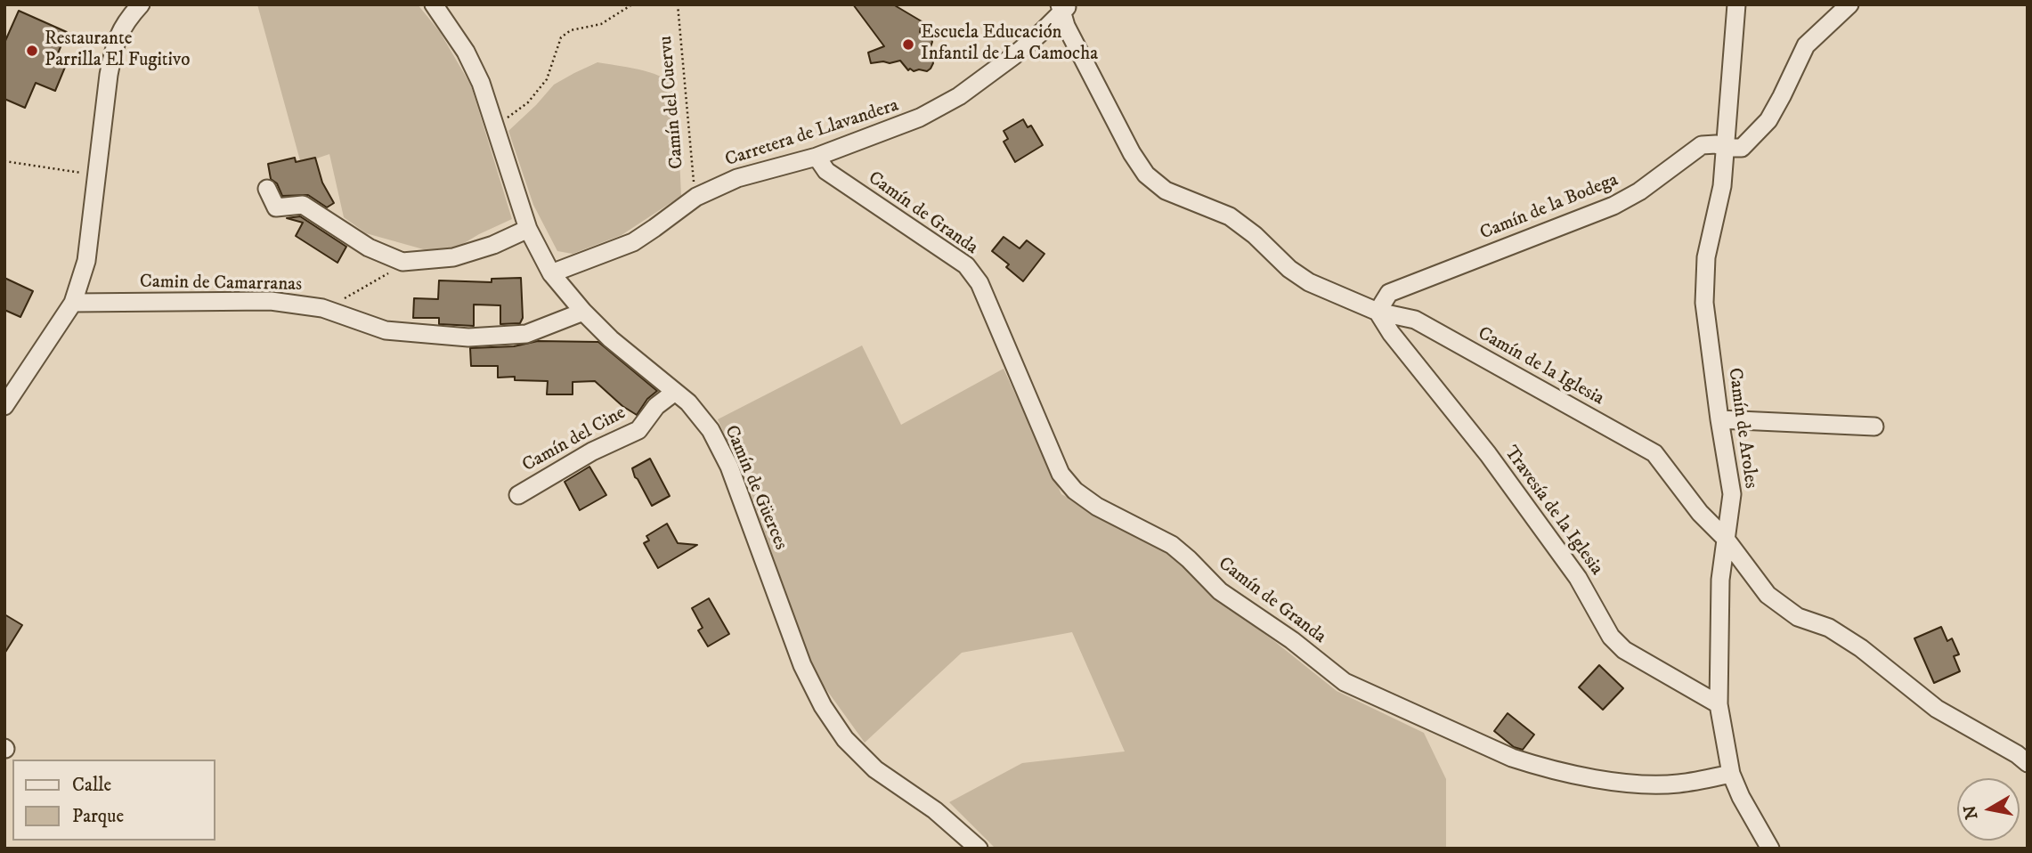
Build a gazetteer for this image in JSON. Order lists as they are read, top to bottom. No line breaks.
{"streets":{"street":["Carretera de Llavandera","Camín de la Bodega","Camín de Granda","Camin de Camarranas","Camín de la Iglesia","Camín de Aroles","Camín del Cine","Camín de Güerces","Travesía de la Iglesia"],"path":["Camín del Cuervu"]},"crossings":[["Camín del Cuervu","Carretera de Llavandera"],["Carretera de Llavandera","Camín de Granda"],["Carretera de Llavandera","Camín de la Iglesia"],["Carretera de Llavandera","Camín de Güerces"],["Camín de la Bodega","Camín de la Iglesia"],["Camín de la Bodega","Camín de Aroles"],["Camín de la Bodega","Travesía de la Iglesia"],["Camín de Granda","Camín de Aroles"],["Camin de Camarranas","Camín de Güerces"],["Camín de la Iglesia","Camín de Aroles"],["Camín de la Iglesia","Travesía de la Iglesia"],["Camín de Aroles","Travesía de la Iglesia"],["Camín del Cine","Camín de Güerces"]],"places":["Escuela Educación Infantil de La Camocha","Restaurante Parrilla El Fugitivo"],"legend":["Calle","Parque"],"north":"left"}
